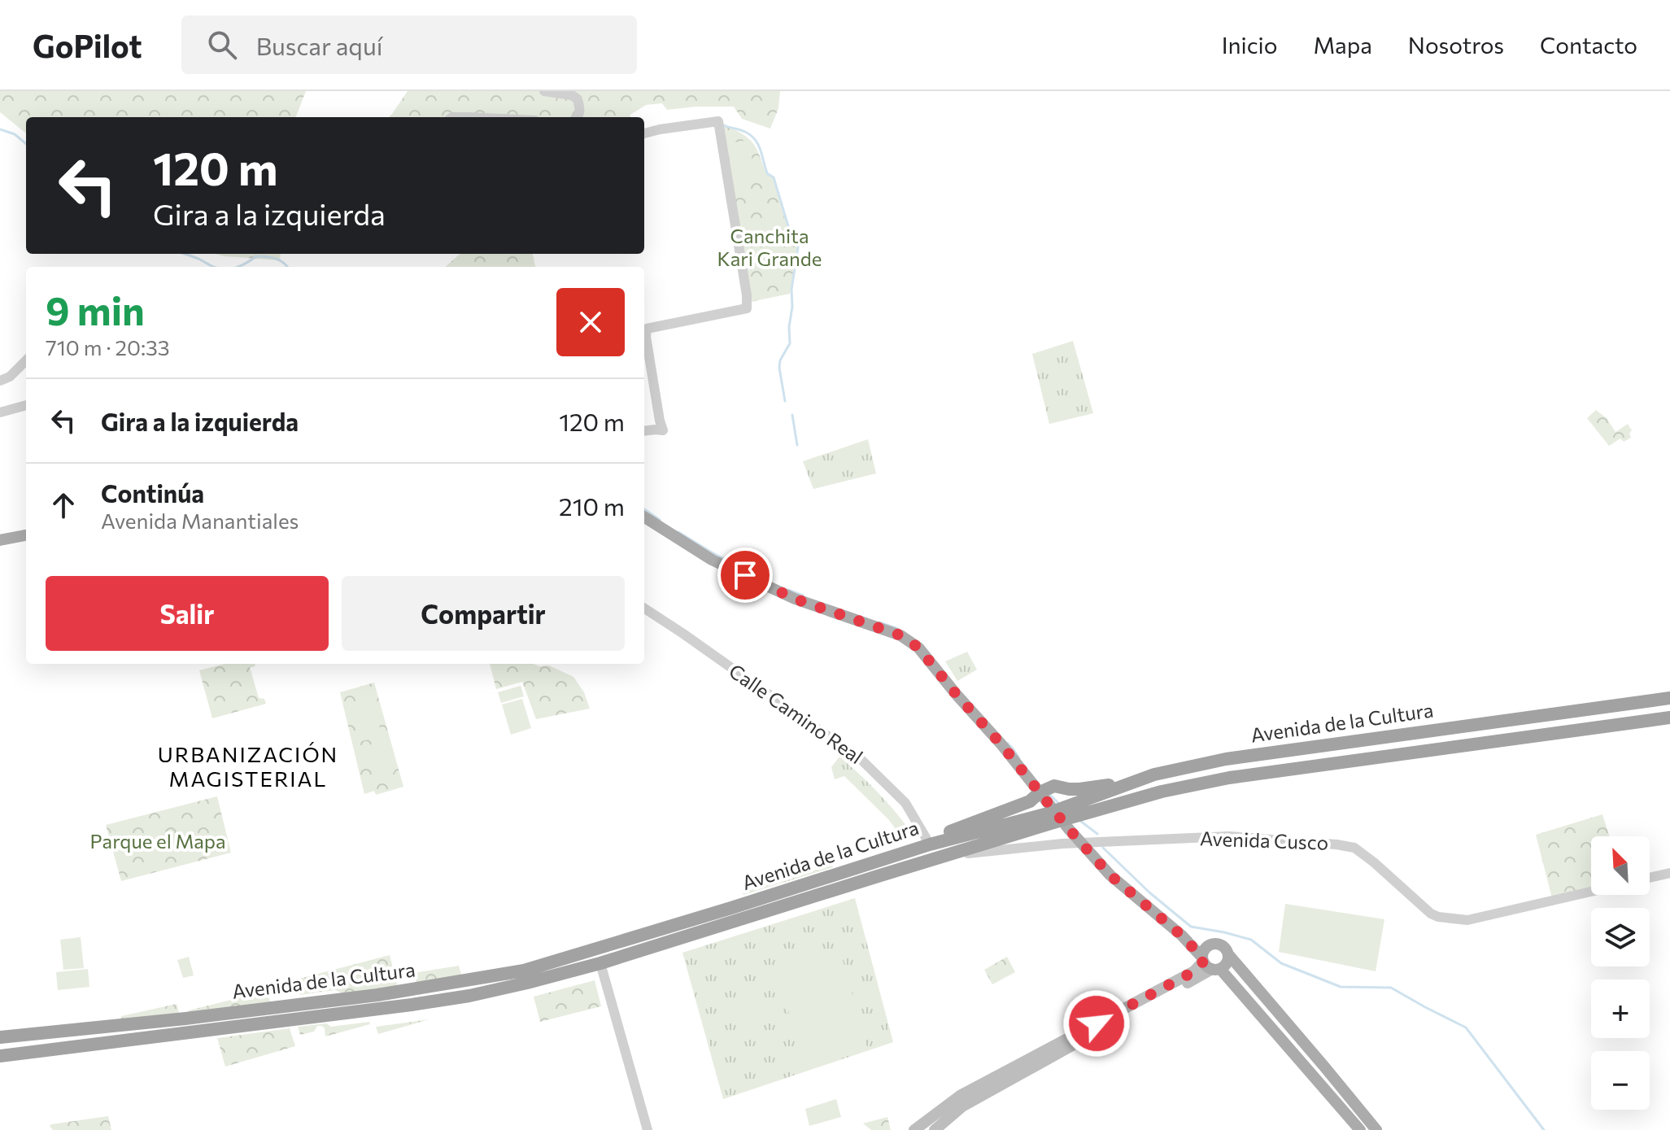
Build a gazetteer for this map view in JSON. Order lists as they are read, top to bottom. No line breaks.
{"streets":{"highway":["Avenida de la Cultura"],"street":["Calle Camino Real","Avenida Cusco"]},"crossings":[["Calle Camino Real","Avenida de la Cultura"],["Avenida de la Cultura","Avenida Cusco"]],"districts":["URBANIZACIÓN MAGISTERIAL"],"parks":["Canchita Kari Grande","Parque el Mapa"],"north":"top left","page":{"header":"GoPilot","search":"Buscar aquí","nav":["Inicio","Mapa","Nosotros","Contacto"],"turn":["120 m","Gira a la izquierda"],"heading":["9 min","710 m · 20:33"],"list":[{"name":"Gira a la izquierda","value":"120 m"},{"name":"Continúa","note":"Avenida Manantiales","value":"210 m"}],"buttons":["Salir","Compartir"],"map_buttons":["+","−"]}}
